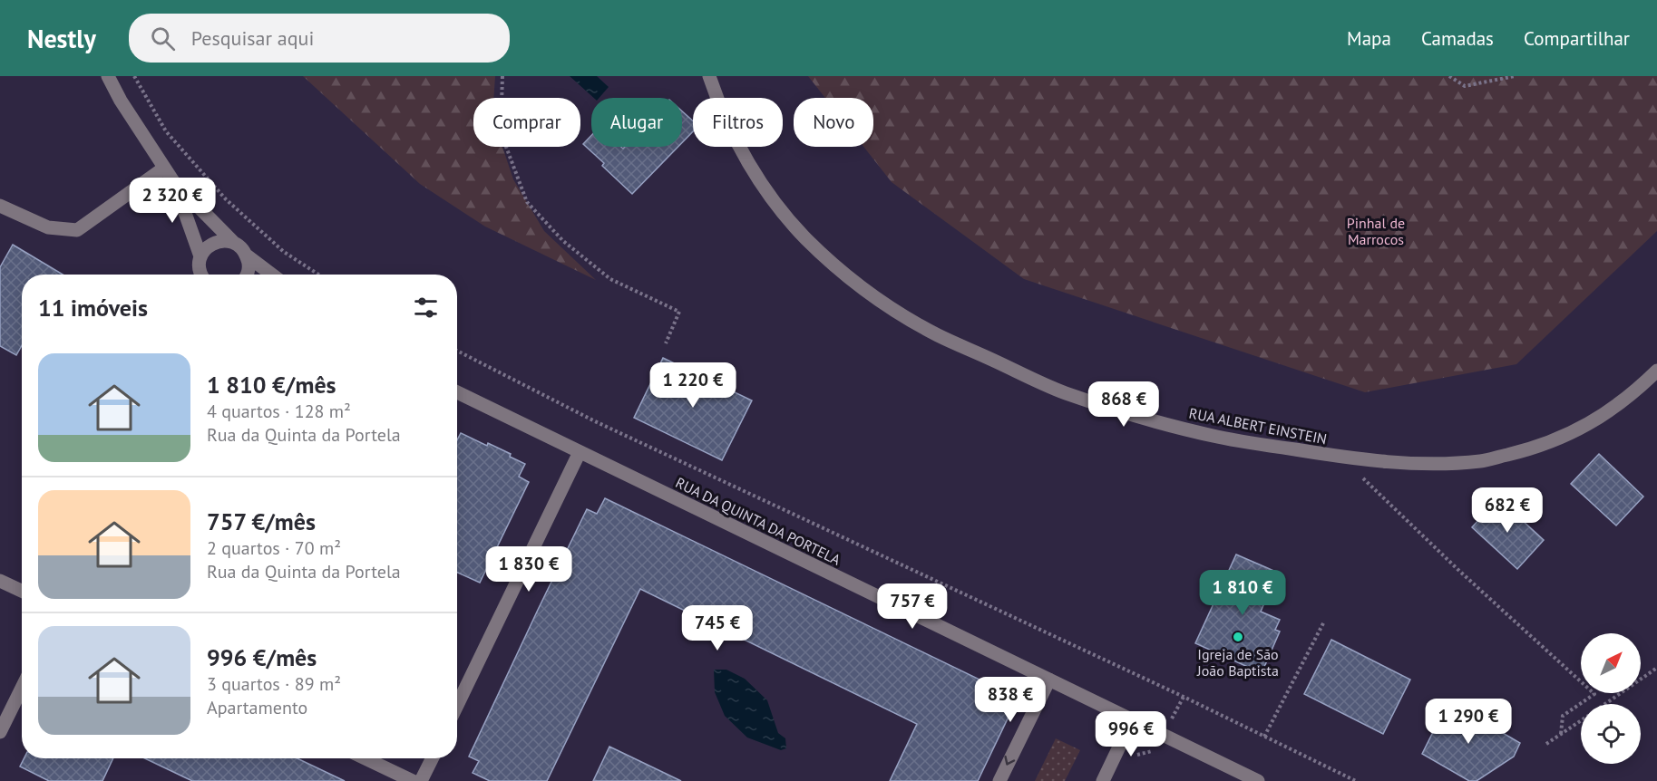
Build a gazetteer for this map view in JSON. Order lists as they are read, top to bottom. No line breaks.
{"streets":{"street":["RUA ALBERT EINSTEIN","RUA DA QUINTA DA PORTELA"]},"parks":["Pinhal de Marrocos"],"places":["Igreja de São João Baptista"],"north":"top right","page":{"header":"Nestly","search":"Pesquisar aqui","nav":["Mapa","Camadas","Compartilhar"],"chip":["Comprar","Alugar","Filtros","Novo"],"price":["2 320 €","1 220 €","868 €","682 €","1 830 €","1 810 €","757 €","745 €","838 €","1 290 €","996 €"],"heading":"11 imóveis","list":[{"name":"1 810 €/mês","note":"4 quartos · 128 m² · Rua da Quinta da Portela"},{"name":"757 €/mês","note":"2 quartos · 70 m² · Rua da Quinta da Portela"},{"name":"996 €/mês","note":"3 quartos · 89 m² · Apartamento"}]}}
